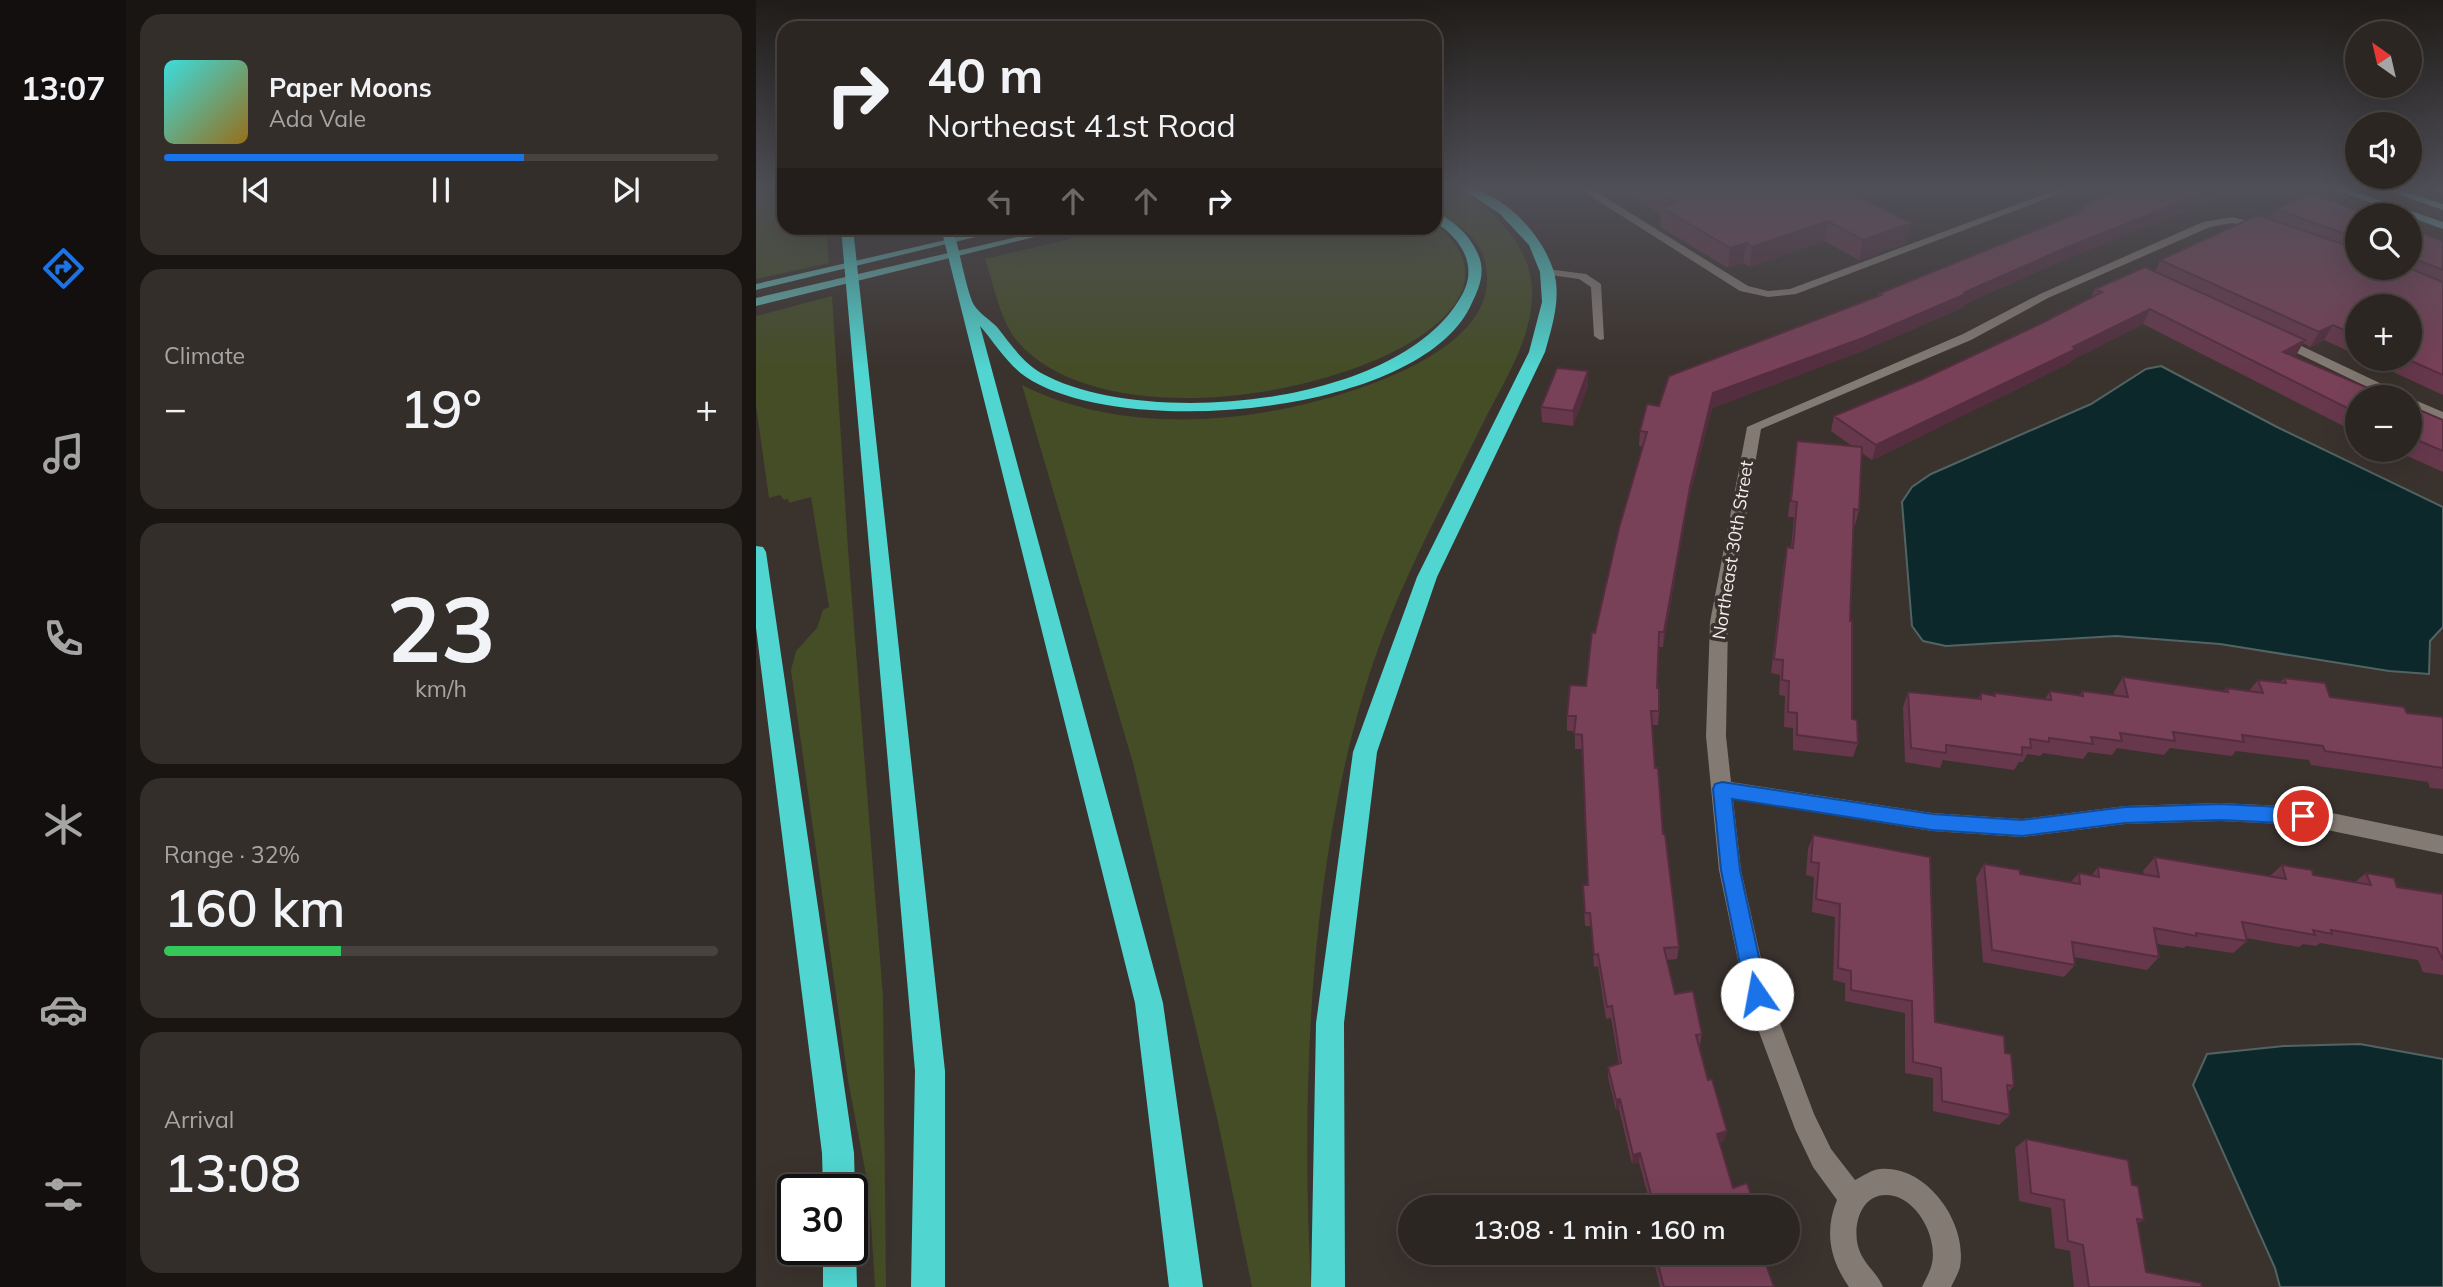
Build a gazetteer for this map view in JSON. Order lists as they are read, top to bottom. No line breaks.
{"streets":{"street":["Northeast 30th Street"]},"north":"top left","page":{"tabs":"13:07","map_buttons":["+","−"],"turn":["40 m","Northeast 41st Road"],"song":["Paper Moons","Ada Vale"],"tile":["Climate",["23","km/h"],["Range · 32%","160 km"],["Arrival","13:08"]],"heat":["−","19°","+"],"limit":"30","trip":"13:08 · 1 min · 160 m"}}
